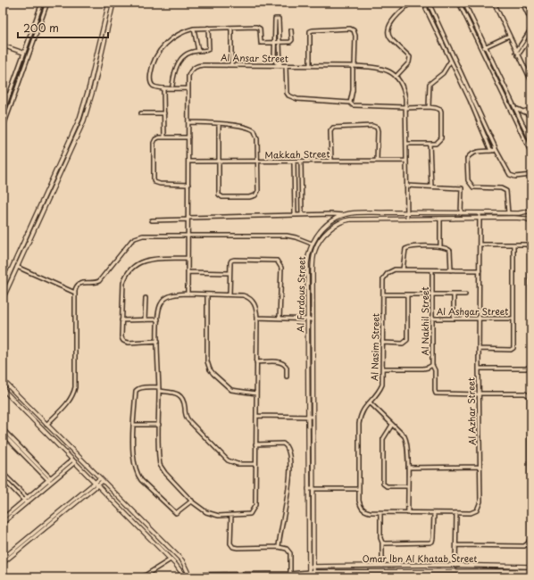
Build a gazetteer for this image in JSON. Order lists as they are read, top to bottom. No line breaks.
{"streets":{"street":["Al Ansar Street","Makkah Street","Al Fardous Street","Al Ashgar Street","Al Nakhil Street","Al Nasim Street","Al Azhar Street","Omar Ibn Al Khatab Street"]},"crossings":[["Al Ansar Street","Makkah Street"],["Al Fardous Street","Al Azhar Street"],["Al Fardous Street","Omar Ibn Al Khatab Street"],["Al Ashgar Street","Al Nakhil Street"],["Al Ashgar Street","Al Azhar Street"],["Al Nakhil Street","Al Nasim Street"],["Al Nasim Street","Al Azhar Street"]],"scale_bar":"200 m"}
